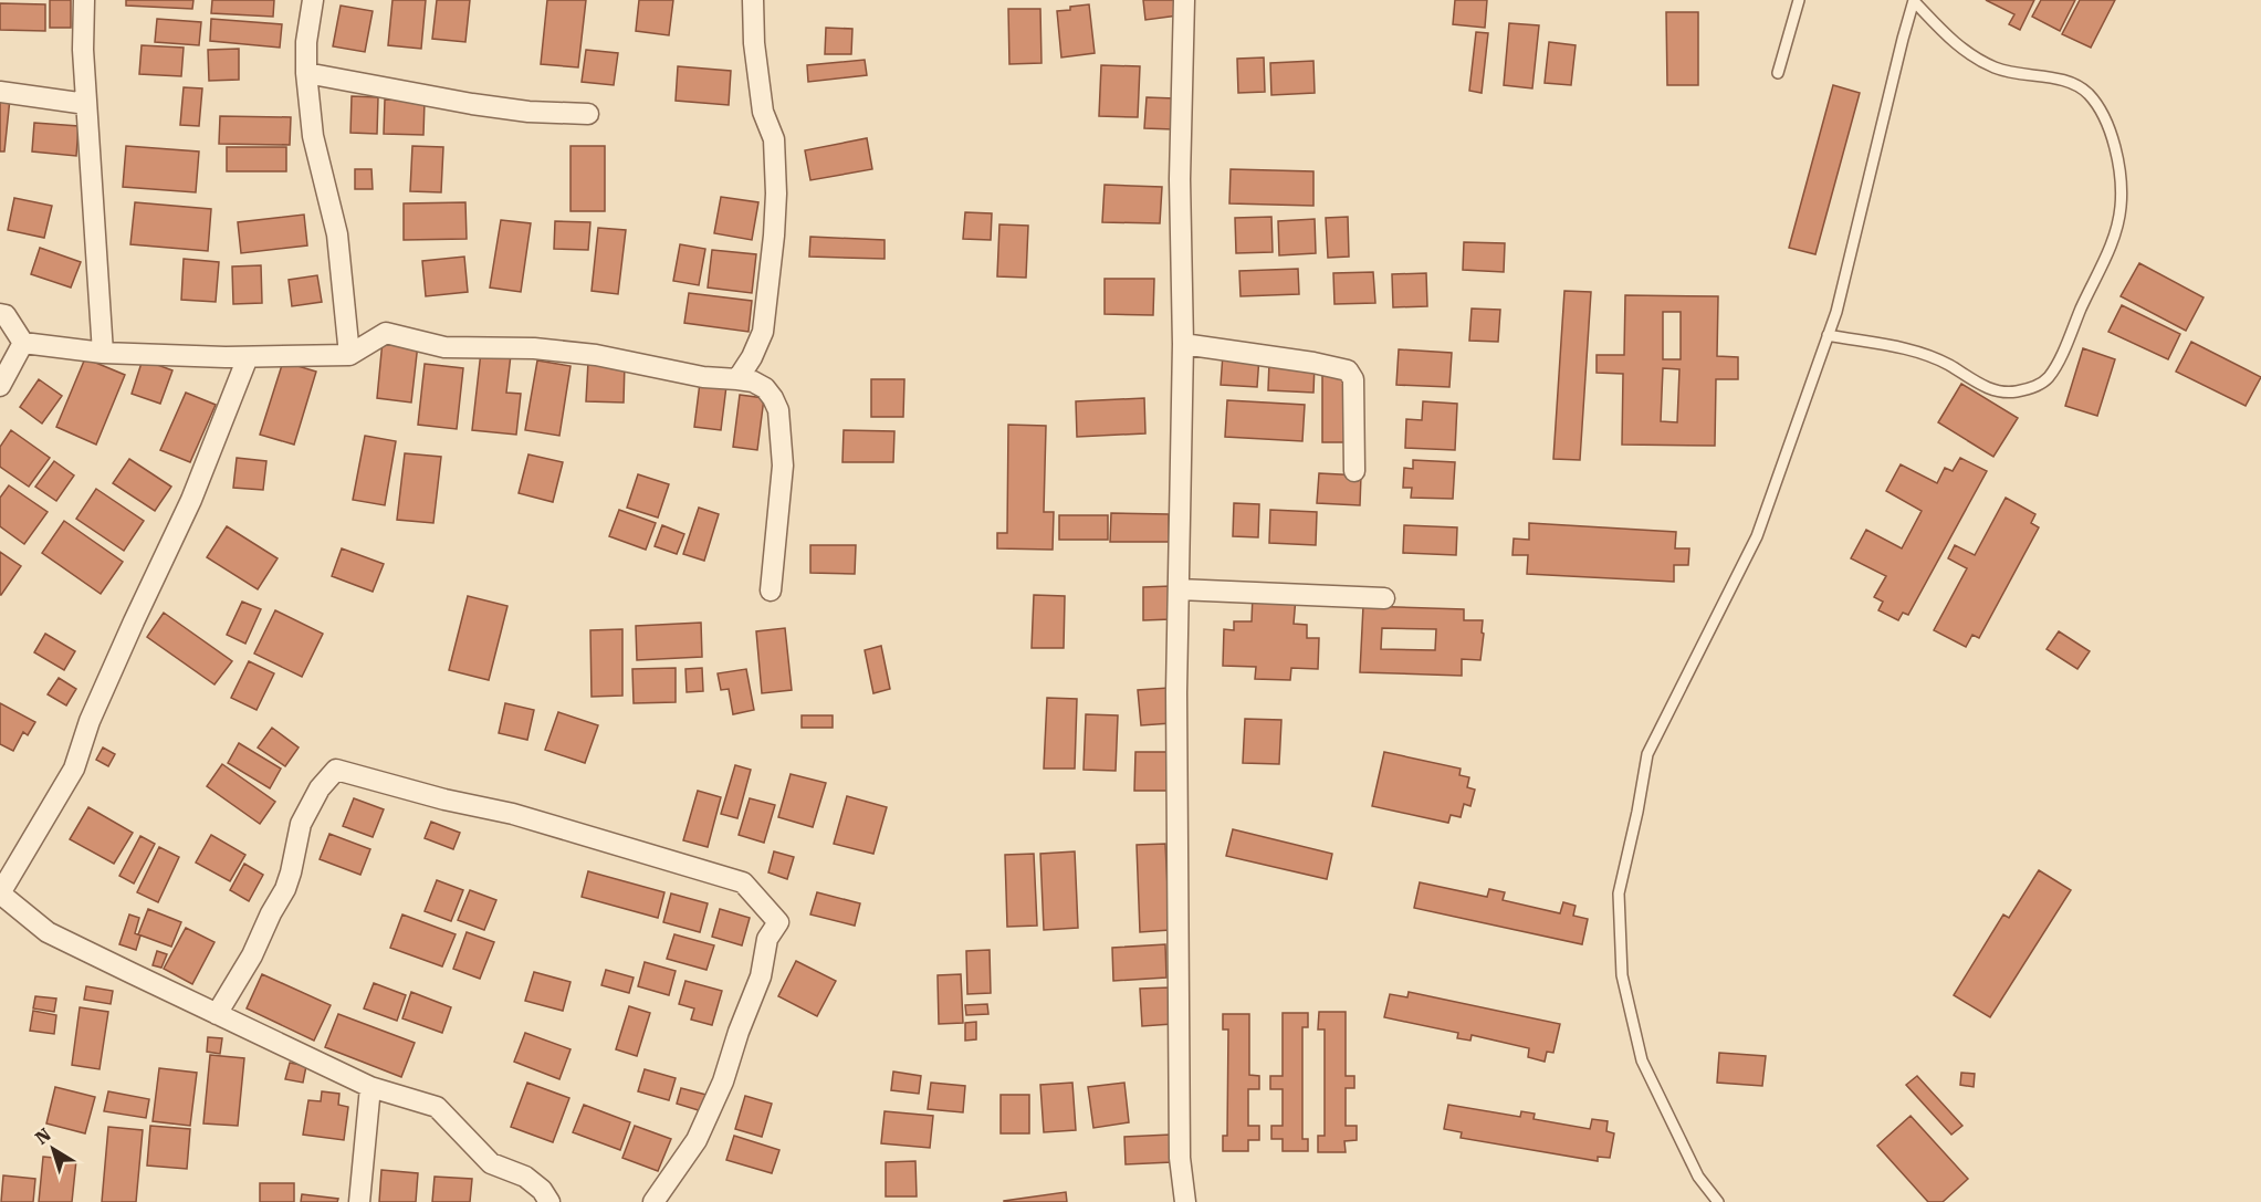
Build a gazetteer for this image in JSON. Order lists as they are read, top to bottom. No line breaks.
{"north":"top left"}
